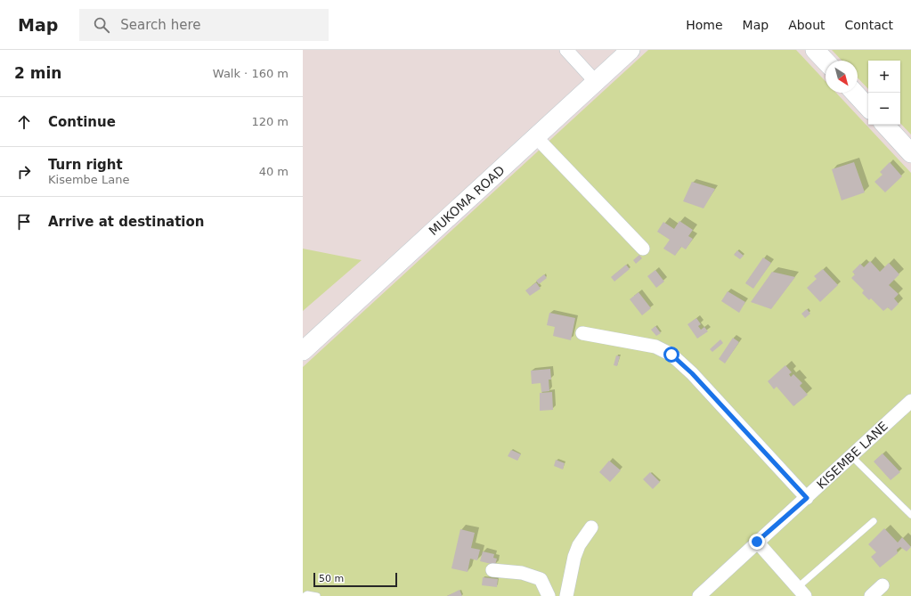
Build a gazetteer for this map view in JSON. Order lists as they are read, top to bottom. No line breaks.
{"streets":{"street":["MUKOMA ROAD","KISEMBE LANE"]},"scale_bar":"50 m","north":"bottom right","page":{"header":"Map","search":"Search here","nav":["Home","Map","About","Contact"],"heading":["2 min","Walk · 160 m"],"map_buttons":["+","−"],"list":[["Continue","120 m"],["Turn right","Kisembe Lane","40 m"],"Arrive at destination"],"scale":"50 m"}}
